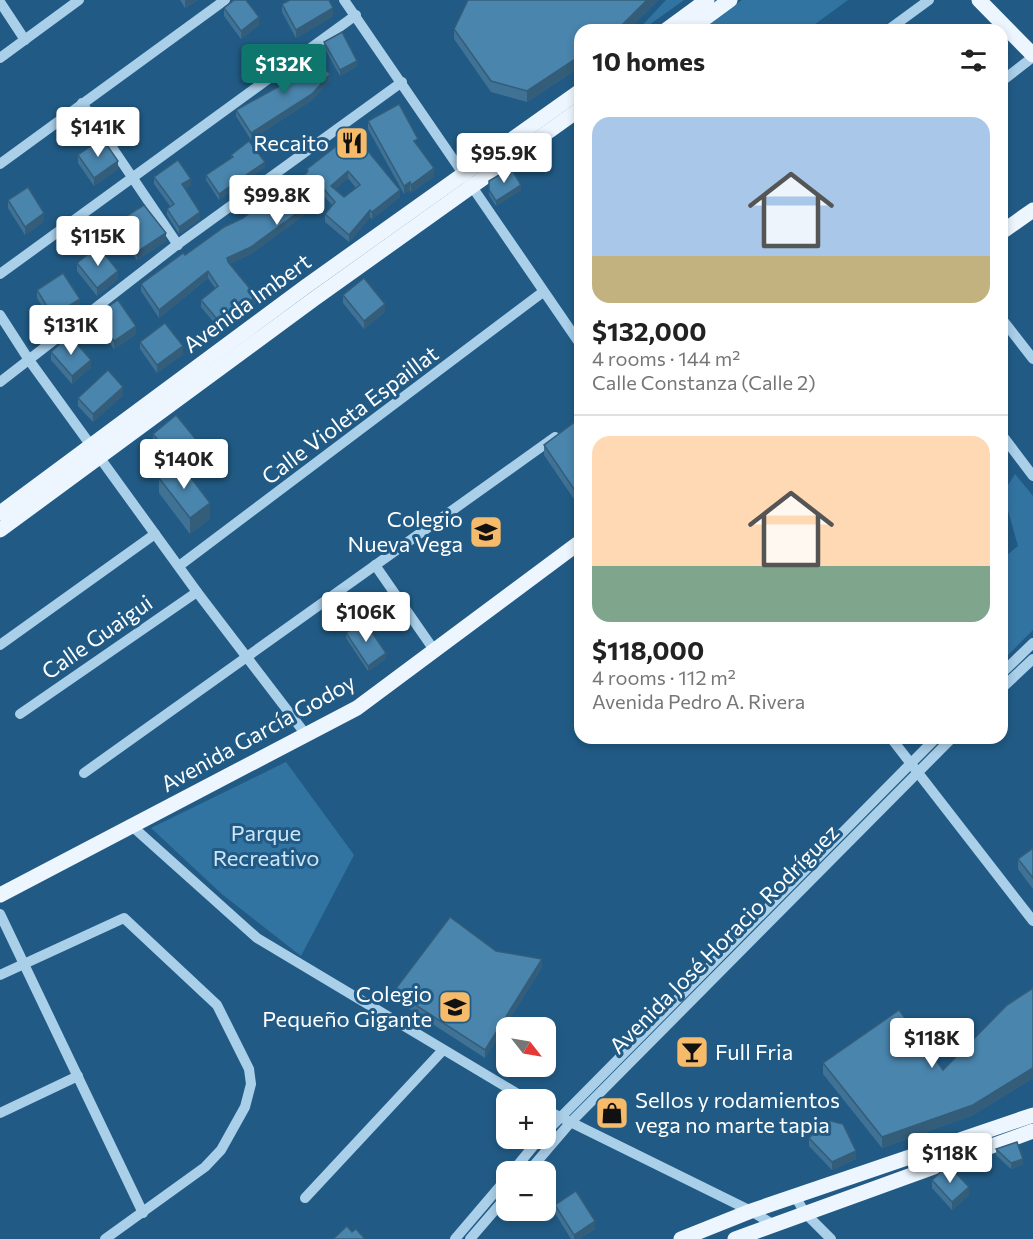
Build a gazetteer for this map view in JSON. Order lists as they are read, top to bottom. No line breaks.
{"streets":{"main road":["Avenida Imbert","Avenida García Godoy"],"street":["Calle Violeta Espaillat","Calle Guaigui","Avenida José Horacio Rodríguez"]},"parks":["Parque Recreativo"],"places":{"restaurant":["Recaito"],"school or university":["Colegio Nueva Vega","Colegio Pequeño Gigante"],"bar":["Full Fria"],"shop":["Sellos y rodamientos vega no marte tapia"]},"north":"bottom right","page":{"heading":"10 homes","price":["$132K","$141K","$95.9K","$99.8K","$115K","$131K","$140K","$106K","$118K","$118K"],"list":[{"name":"$132,000","note":"4 rooms · 144 m² · Calle Constanza (Calle 2)"},{"name":"$118,000","note":"4 rooms · 112 m² · Avenida Pedro A. Rivera"}],"map_buttons":["+","−"]}}
